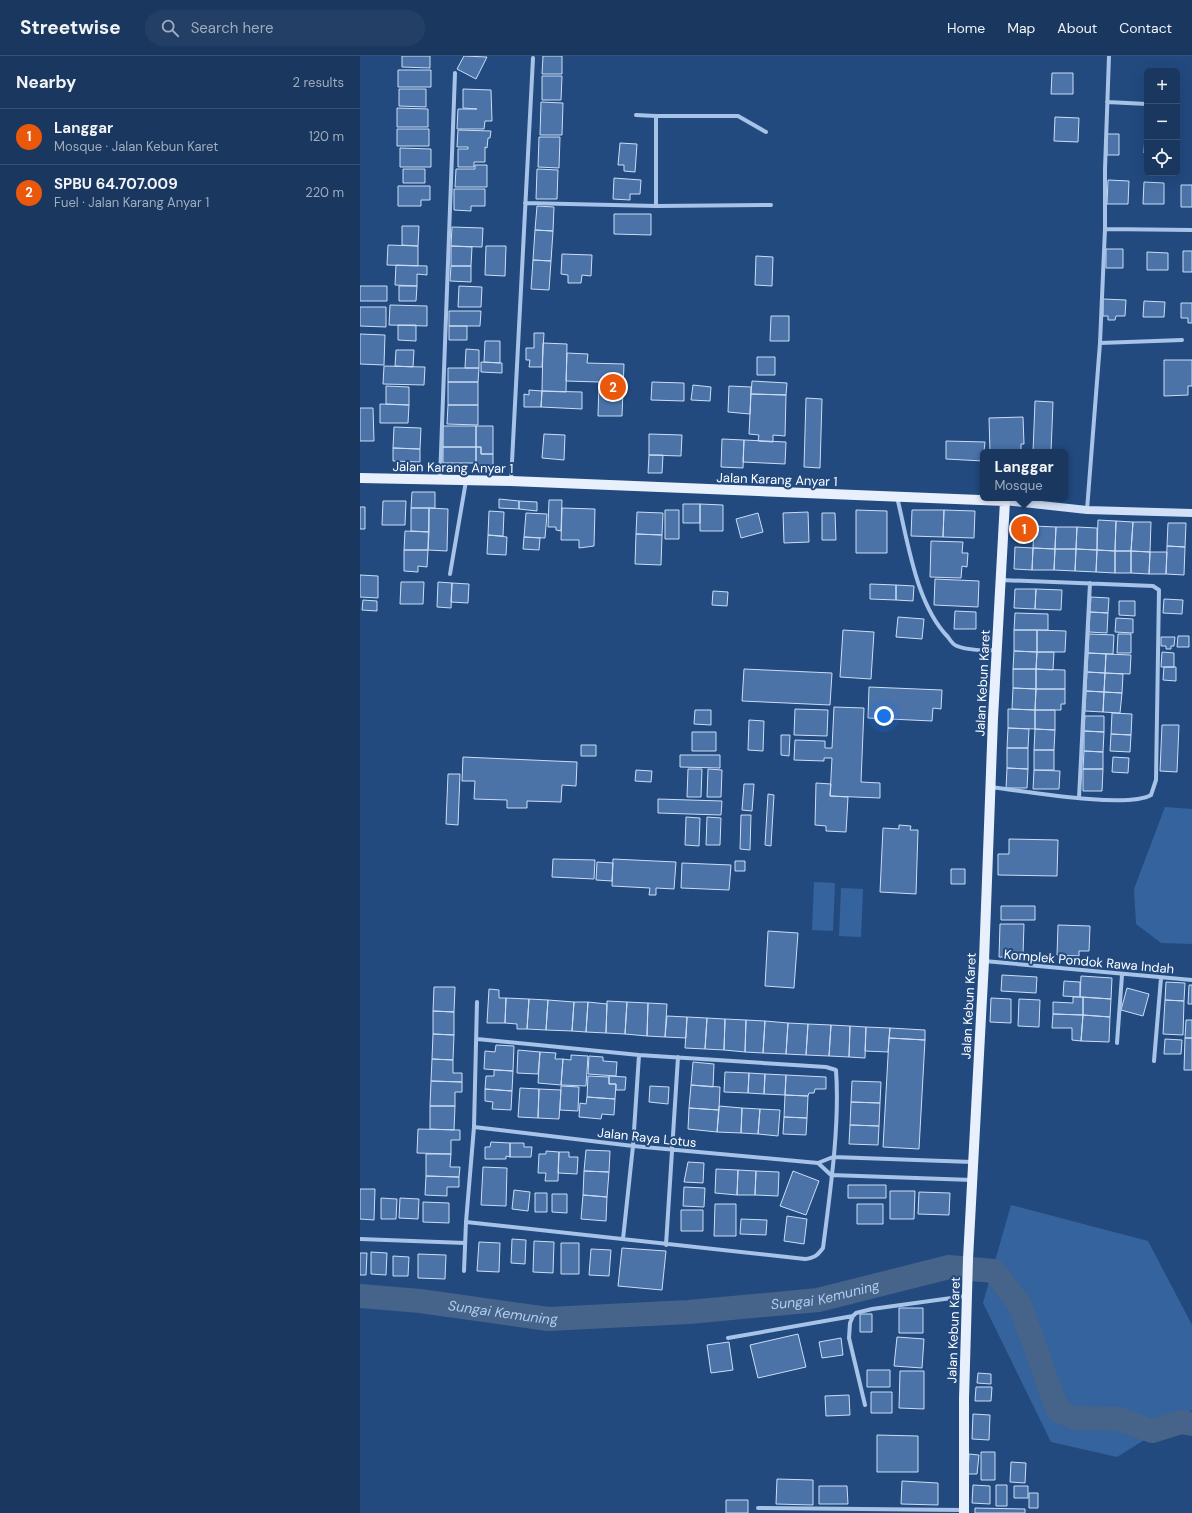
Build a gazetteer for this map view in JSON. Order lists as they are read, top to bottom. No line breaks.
{"streets":{"main road":["Jalan Karang Anyar 1","Jalan Kebun Karet"],"street":["Komplek Pondok Rawa Indah","Jalan Raya Lotus"]},"crossings":[["Jalan Karang Anyar 1","Jalan Kebun Karet"],["Jalan Kebun Karet","Komplek Pondok Rawa Indah"]],"water":["Sungai Kemuning"],"page":{"header":"Streetwise","search":"Search here","nav":["Home","Map","About","Contact"],"heading":["Nearby","2 results"],"map_buttons":["+","−"],"list":[{"mark":"1","name":"Langgar","note":"Mosque · Jalan Kebun Karet","value":"120 m"},{"mark":"2","name":"SPBU 64.707.009","note":"Fuel · Jalan Karang Anyar 1","value":"220 m"}],"pins":["2","1"],"popup":["Langgar","Mosque"]}}
